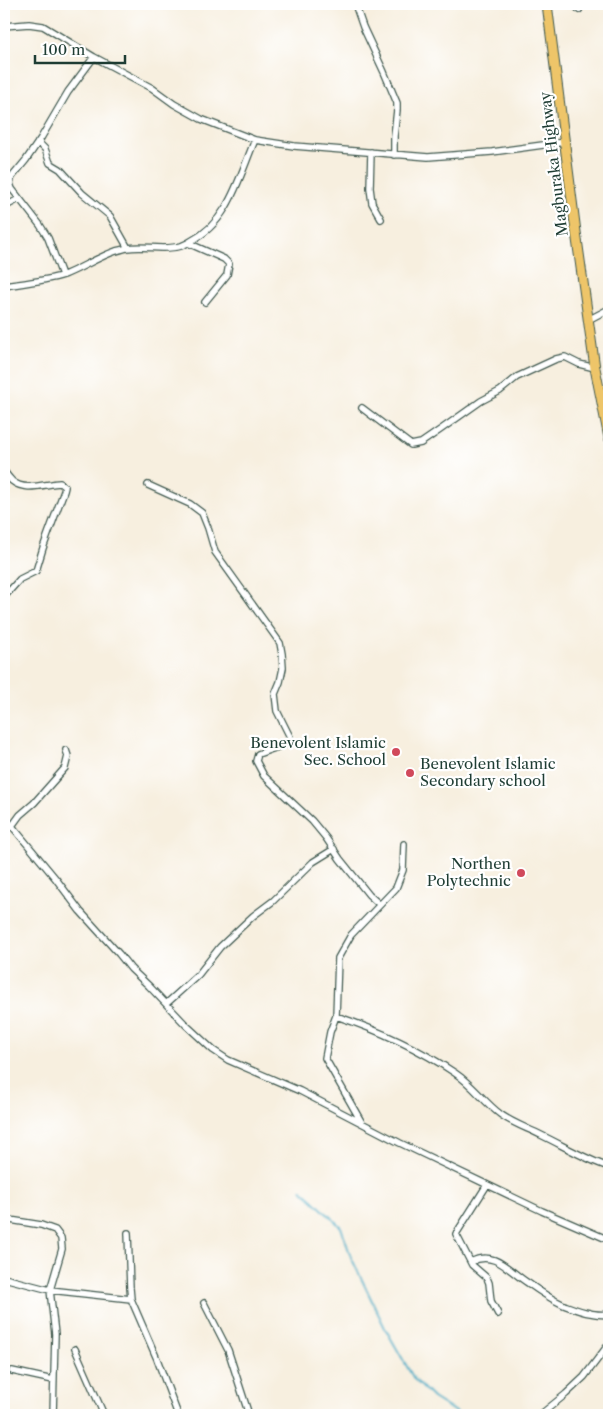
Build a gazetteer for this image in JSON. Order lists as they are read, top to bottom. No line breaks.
{"streets":{"main road":["Magburaka Highway"]},"places":["Benevolent Islamic Sec. School","Benevolent Islamic Secondary school","Northen Polytechnic"],"scale_bar":"100 m"}
